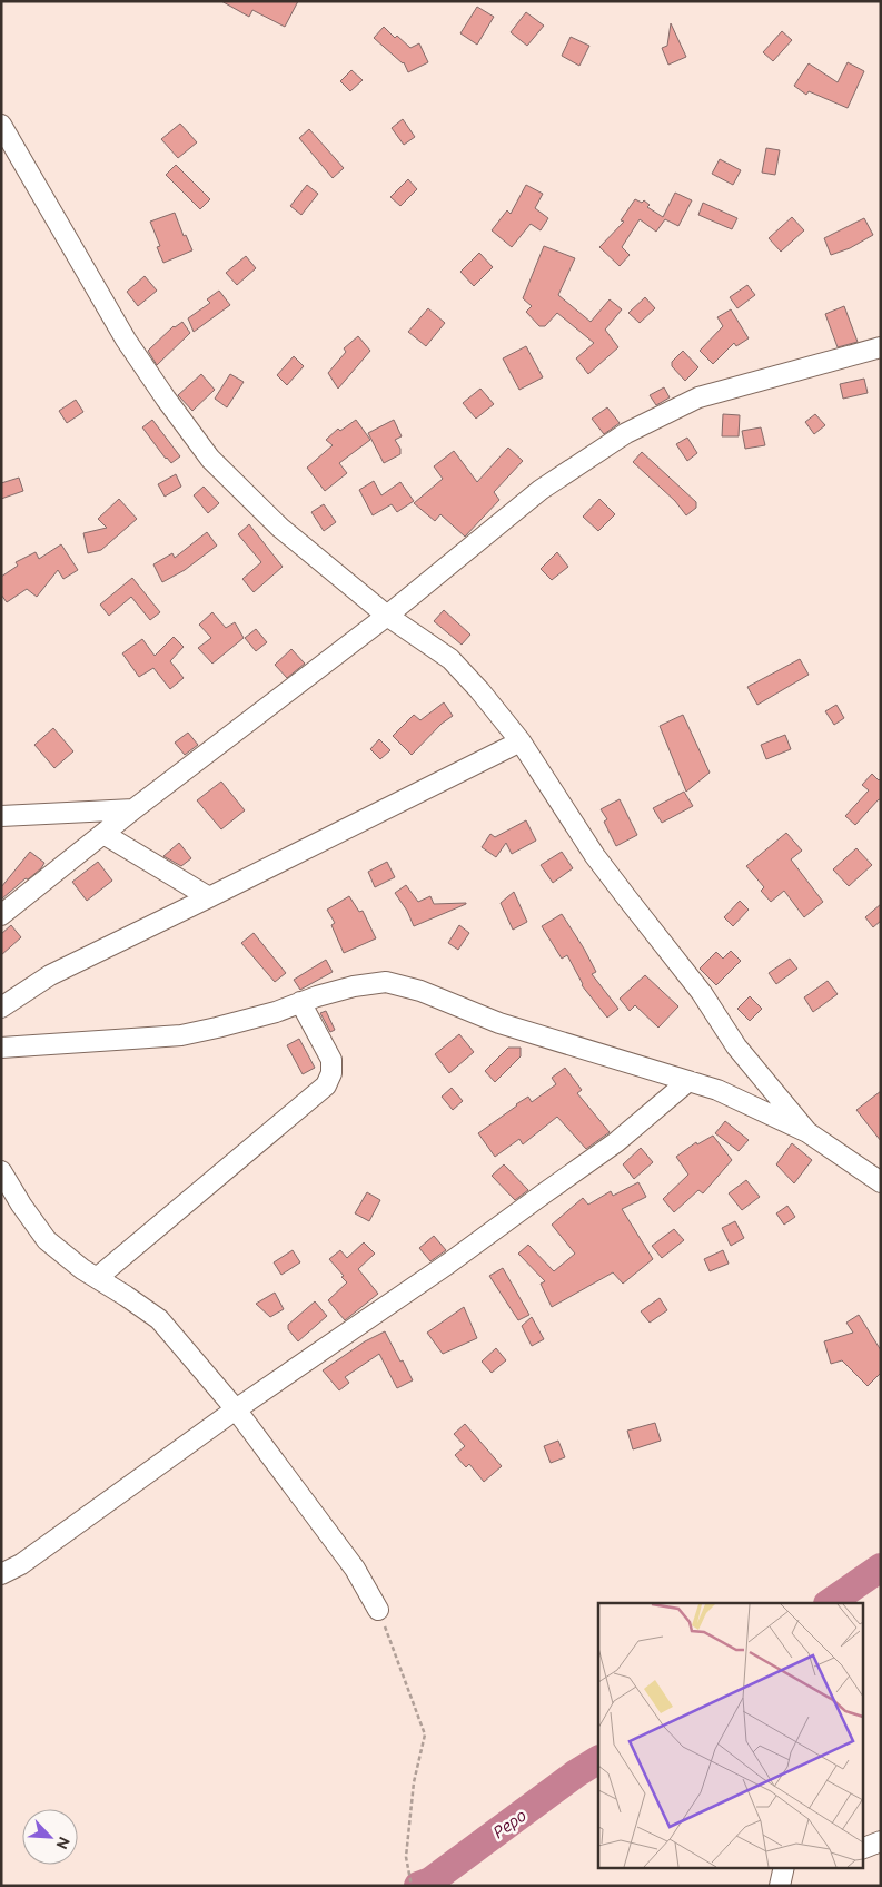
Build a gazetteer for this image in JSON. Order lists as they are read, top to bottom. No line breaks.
{"water":["Pepo"],"north":"bottom right"}
